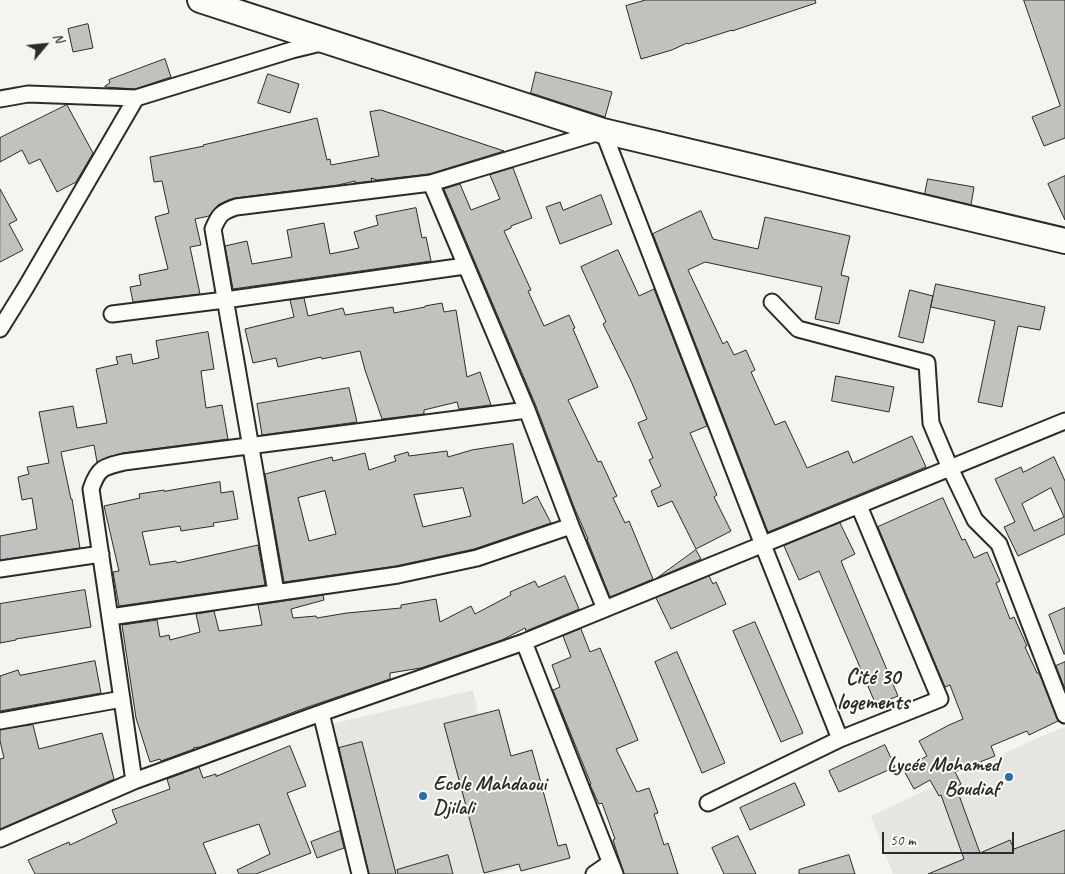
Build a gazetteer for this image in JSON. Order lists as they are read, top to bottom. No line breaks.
{"districts":["Cité 30 logements"],"places":["Lycée Mohamed Boudiaf","Ecole Mahdaoui Djilali"],"scale_bar":"50 m","north":"top right"}
